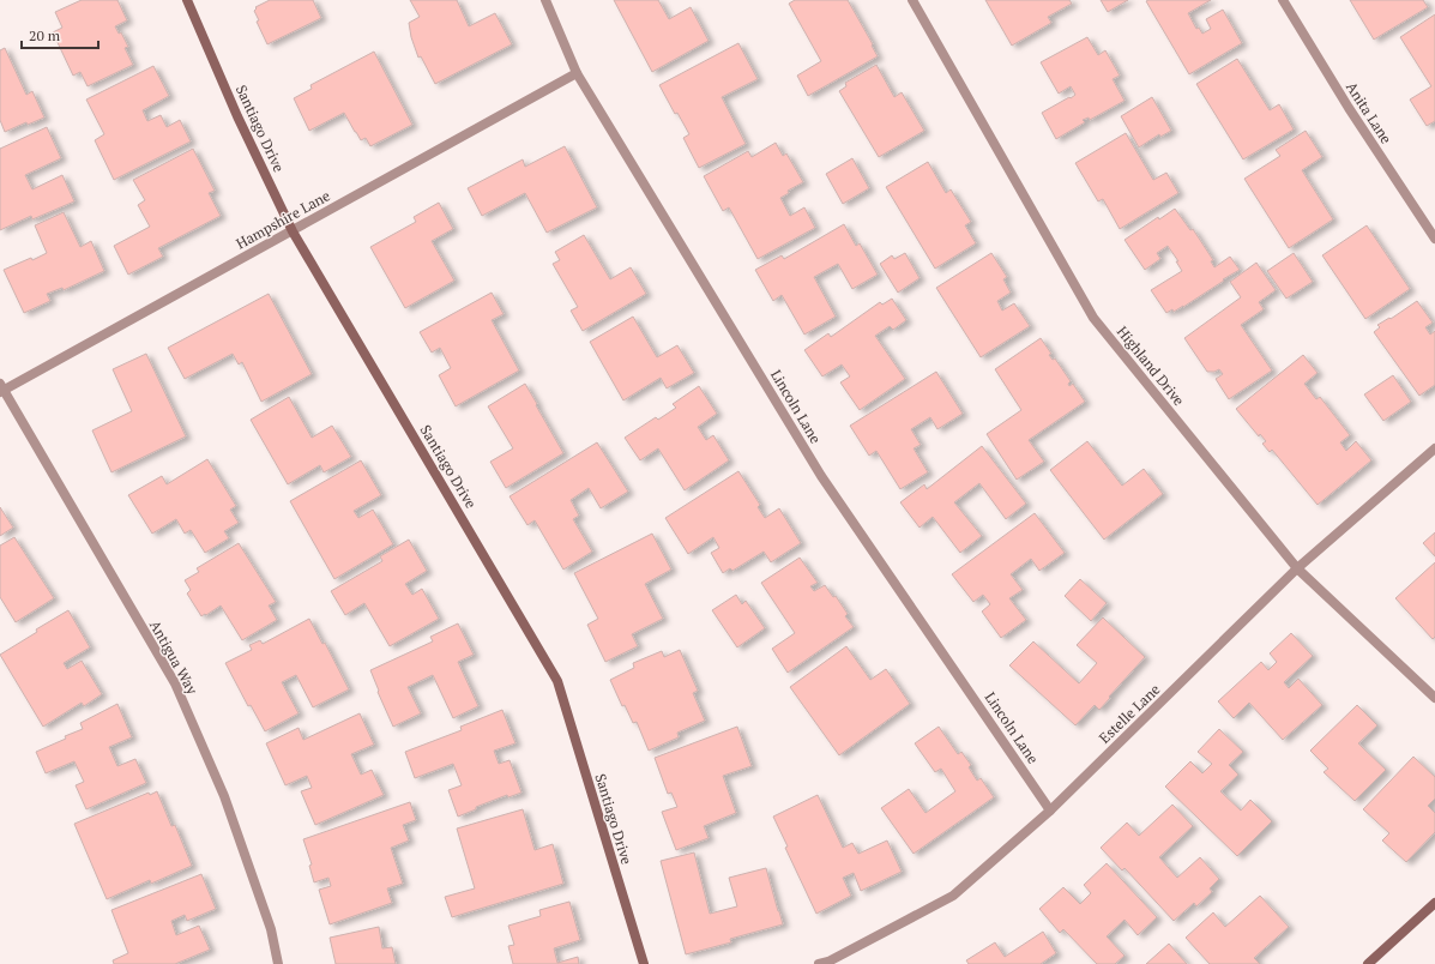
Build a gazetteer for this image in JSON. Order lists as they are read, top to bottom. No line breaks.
{"streets":{"street":["Anita Lane","Santiago Drive","Hampshire Lane","Highland Drive","Lincoln Lane","Antigua Way","Estelle Lane"]},"crossings":[["Santiago Drive","Hampshire Lane"],["Hampshire Lane","Lincoln Lane"],["Hampshire Lane","Antigua Way"],["Highland Drive","Estelle Lane"],["Lincoln Lane","Estelle Lane"]],"scale_bar":"20 m"}
